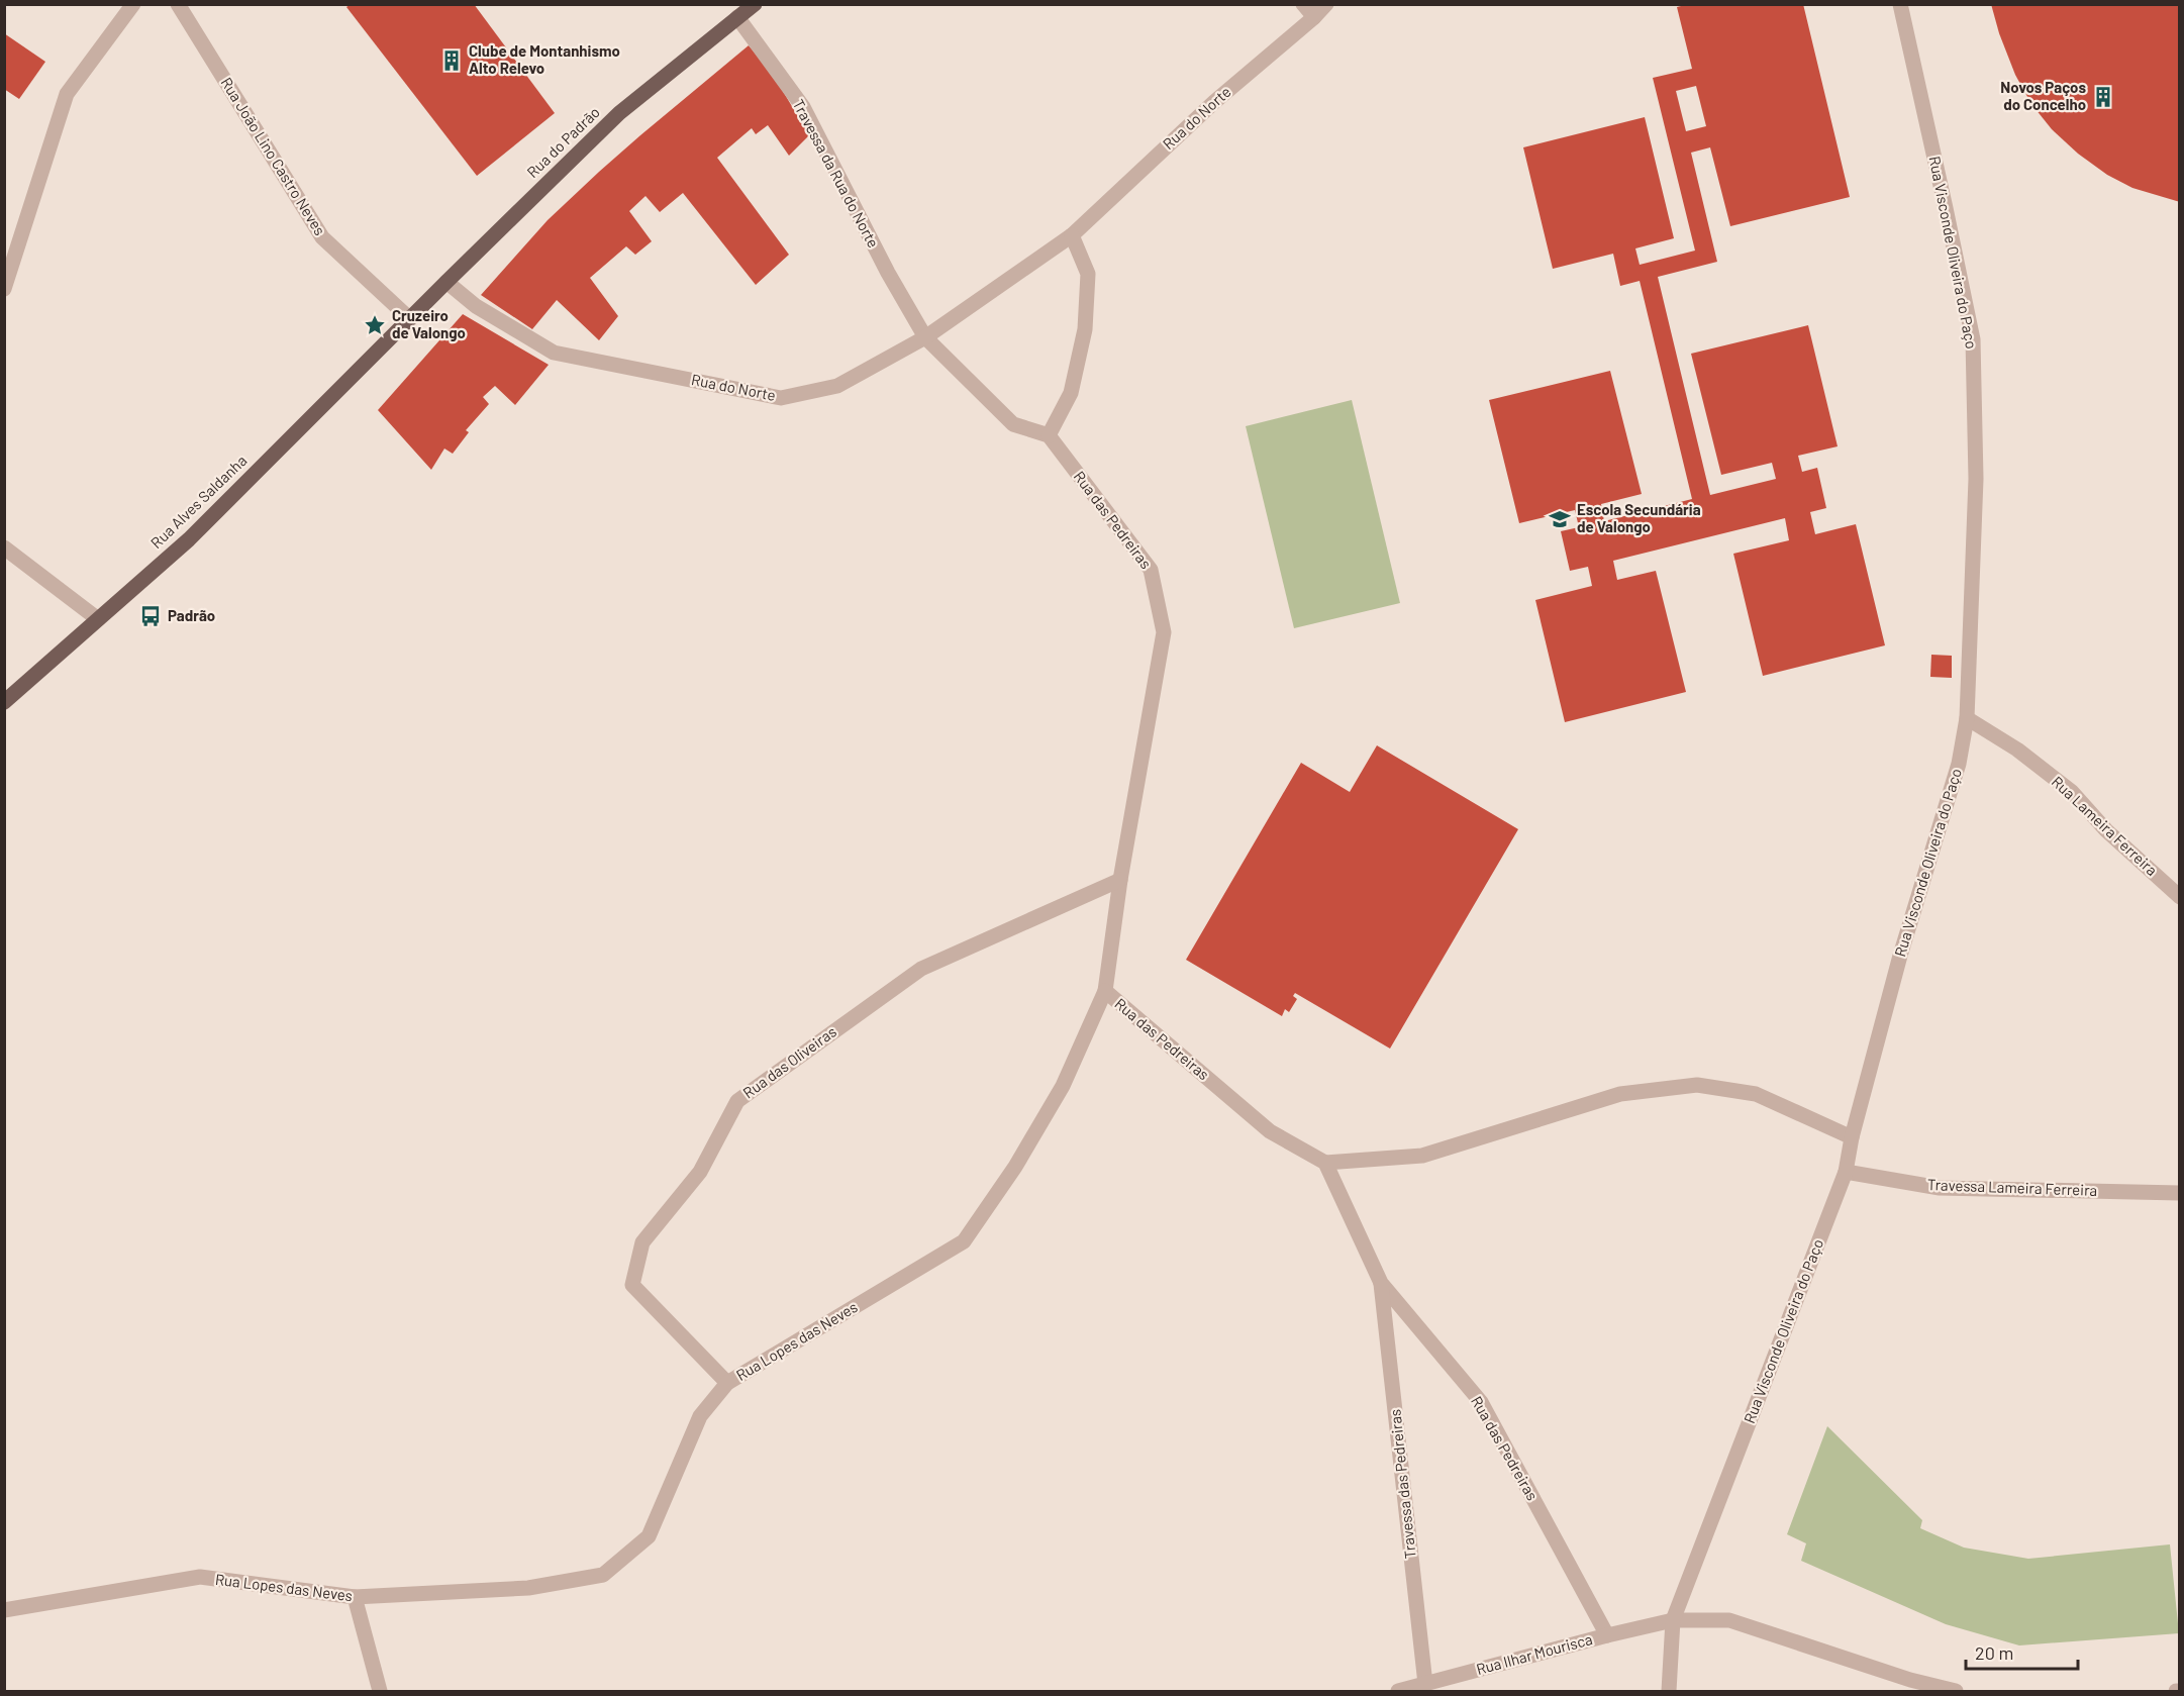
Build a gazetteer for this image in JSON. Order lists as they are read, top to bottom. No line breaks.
{"streets":{"main road":["Rua do Padrão","Rua Alves Saldanha"],"street":["Rua do Norte","Rua João Lino Castro Neves","Travessa da Rua do Norte","Rua Visconde Oliveira do Paço","Rua das Pedreiras","Rua Lameira Ferreira","Rua das Oliveiras","Travessa Lameira Ferreira","Rua Lopes das Neves","Travessa das Pedreiras","Rua Ilhar Mourisca"]},"crossings":[["Rua do Norte","Rua do Padrão"],["Rua do Norte","Travessa da Rua do Norte"],["Rua do Padrão","Rua João Lino Castro Neves"],["Rua do Padrão","Travessa da Rua do Norte"],["Rua do Padrão","Rua Alves Saldanha"],["Rua João Lino Castro Neves","Rua Alves Saldanha"],["Rua Visconde Oliveira do Paço","Rua Lameira Ferreira"],["Rua Visconde Oliveira do Paço","Travessa Lameira Ferreira"],["Rua Visconde Oliveira do Paço","Rua Ilhar Mourisca"],["Rua das Pedreiras","Rua das Oliveiras"],["Rua das Pedreiras","Rua Lopes das Neves"],["Rua das Pedreiras","Travessa das Pedreiras"],["Rua das Pedreiras","Rua Ilhar Mourisca"],["Rua das Oliveiras","Rua Lopes das Neves"],["Travessa das Pedreiras","Rua Ilhar Mourisca"]],"places":{"building":["Clube de Montanhismo Alto Relevo","Novos Paços do Concelho"],"place":["Cruzeiro de Valongo"],"school or university":["Escola Secundária de Valongo"],"bus stop":["Padrão"]},"scale_bar":"20 m"}
